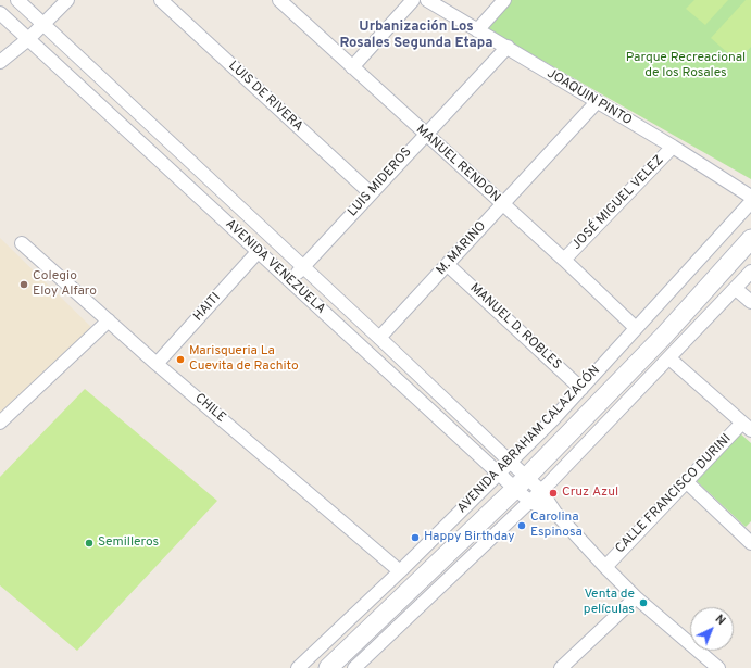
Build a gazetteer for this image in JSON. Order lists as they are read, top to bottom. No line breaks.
{"streets":{"main road":["AVENIDA ABRAHAM CALAZACÓN"],"street":["LUIS DE RIVERA","JOAQUIN PINTO","MANUEL RENDON","LUIS MIDEROS","JOSÉ MIGUEL VELEZ","M. MARINO","AVENIDA VENEZUELA","HAITI","MANUEL D. ROBLES","CHILE","CALLE FRANCISCO DURINI"]},"crossings":[["LUIS DE RIVERA","LUIS MIDEROS"],["JOAQUIN PINTO","LUIS MIDEROS"],["JOAQUIN PINTO","JOSÉ MIGUEL VELEZ"],["JOAQUIN PINTO","M. MARINO"],["MANUEL RENDON","LUIS MIDEROS"],["MANUEL RENDON","JOSÉ MIGUEL VELEZ"],["MANUEL RENDON","M. MARINO"],["MANUEL RENDON","AVENIDA ABRAHAM CALAZACÓN"],["LUIS MIDEROS","AVENIDA VENEZUELA"],["M. MARINO","AVENIDA VENEZUELA"],["M. MARINO","MANUEL D. ROBLES"],["AVENIDA VENEZUELA","HAITI"],["AVENIDA VENEZUELA","AVENIDA ABRAHAM CALAZACÓN"],["AVENIDA VENEZUELA","CALLE FRANCISCO DURINI"],["HAITI","CHILE"],["MANUEL D. ROBLES","AVENIDA ABRAHAM CALAZACÓN"],["CHILE","AVENIDA ABRAHAM CALAZACÓN"]],"districts":["Urbanización Los Rosales Segunda Etapa"],"parks":["Parque Recreacional de los Rosales"],"places":["Colegio Eloy Alfaro","Marisqueria La Cuevita de Rachito","Cruz Azul","Carolina Espinosa","Happy Birthday","Semilleros","Venta de películas"],"north":"top right"}
